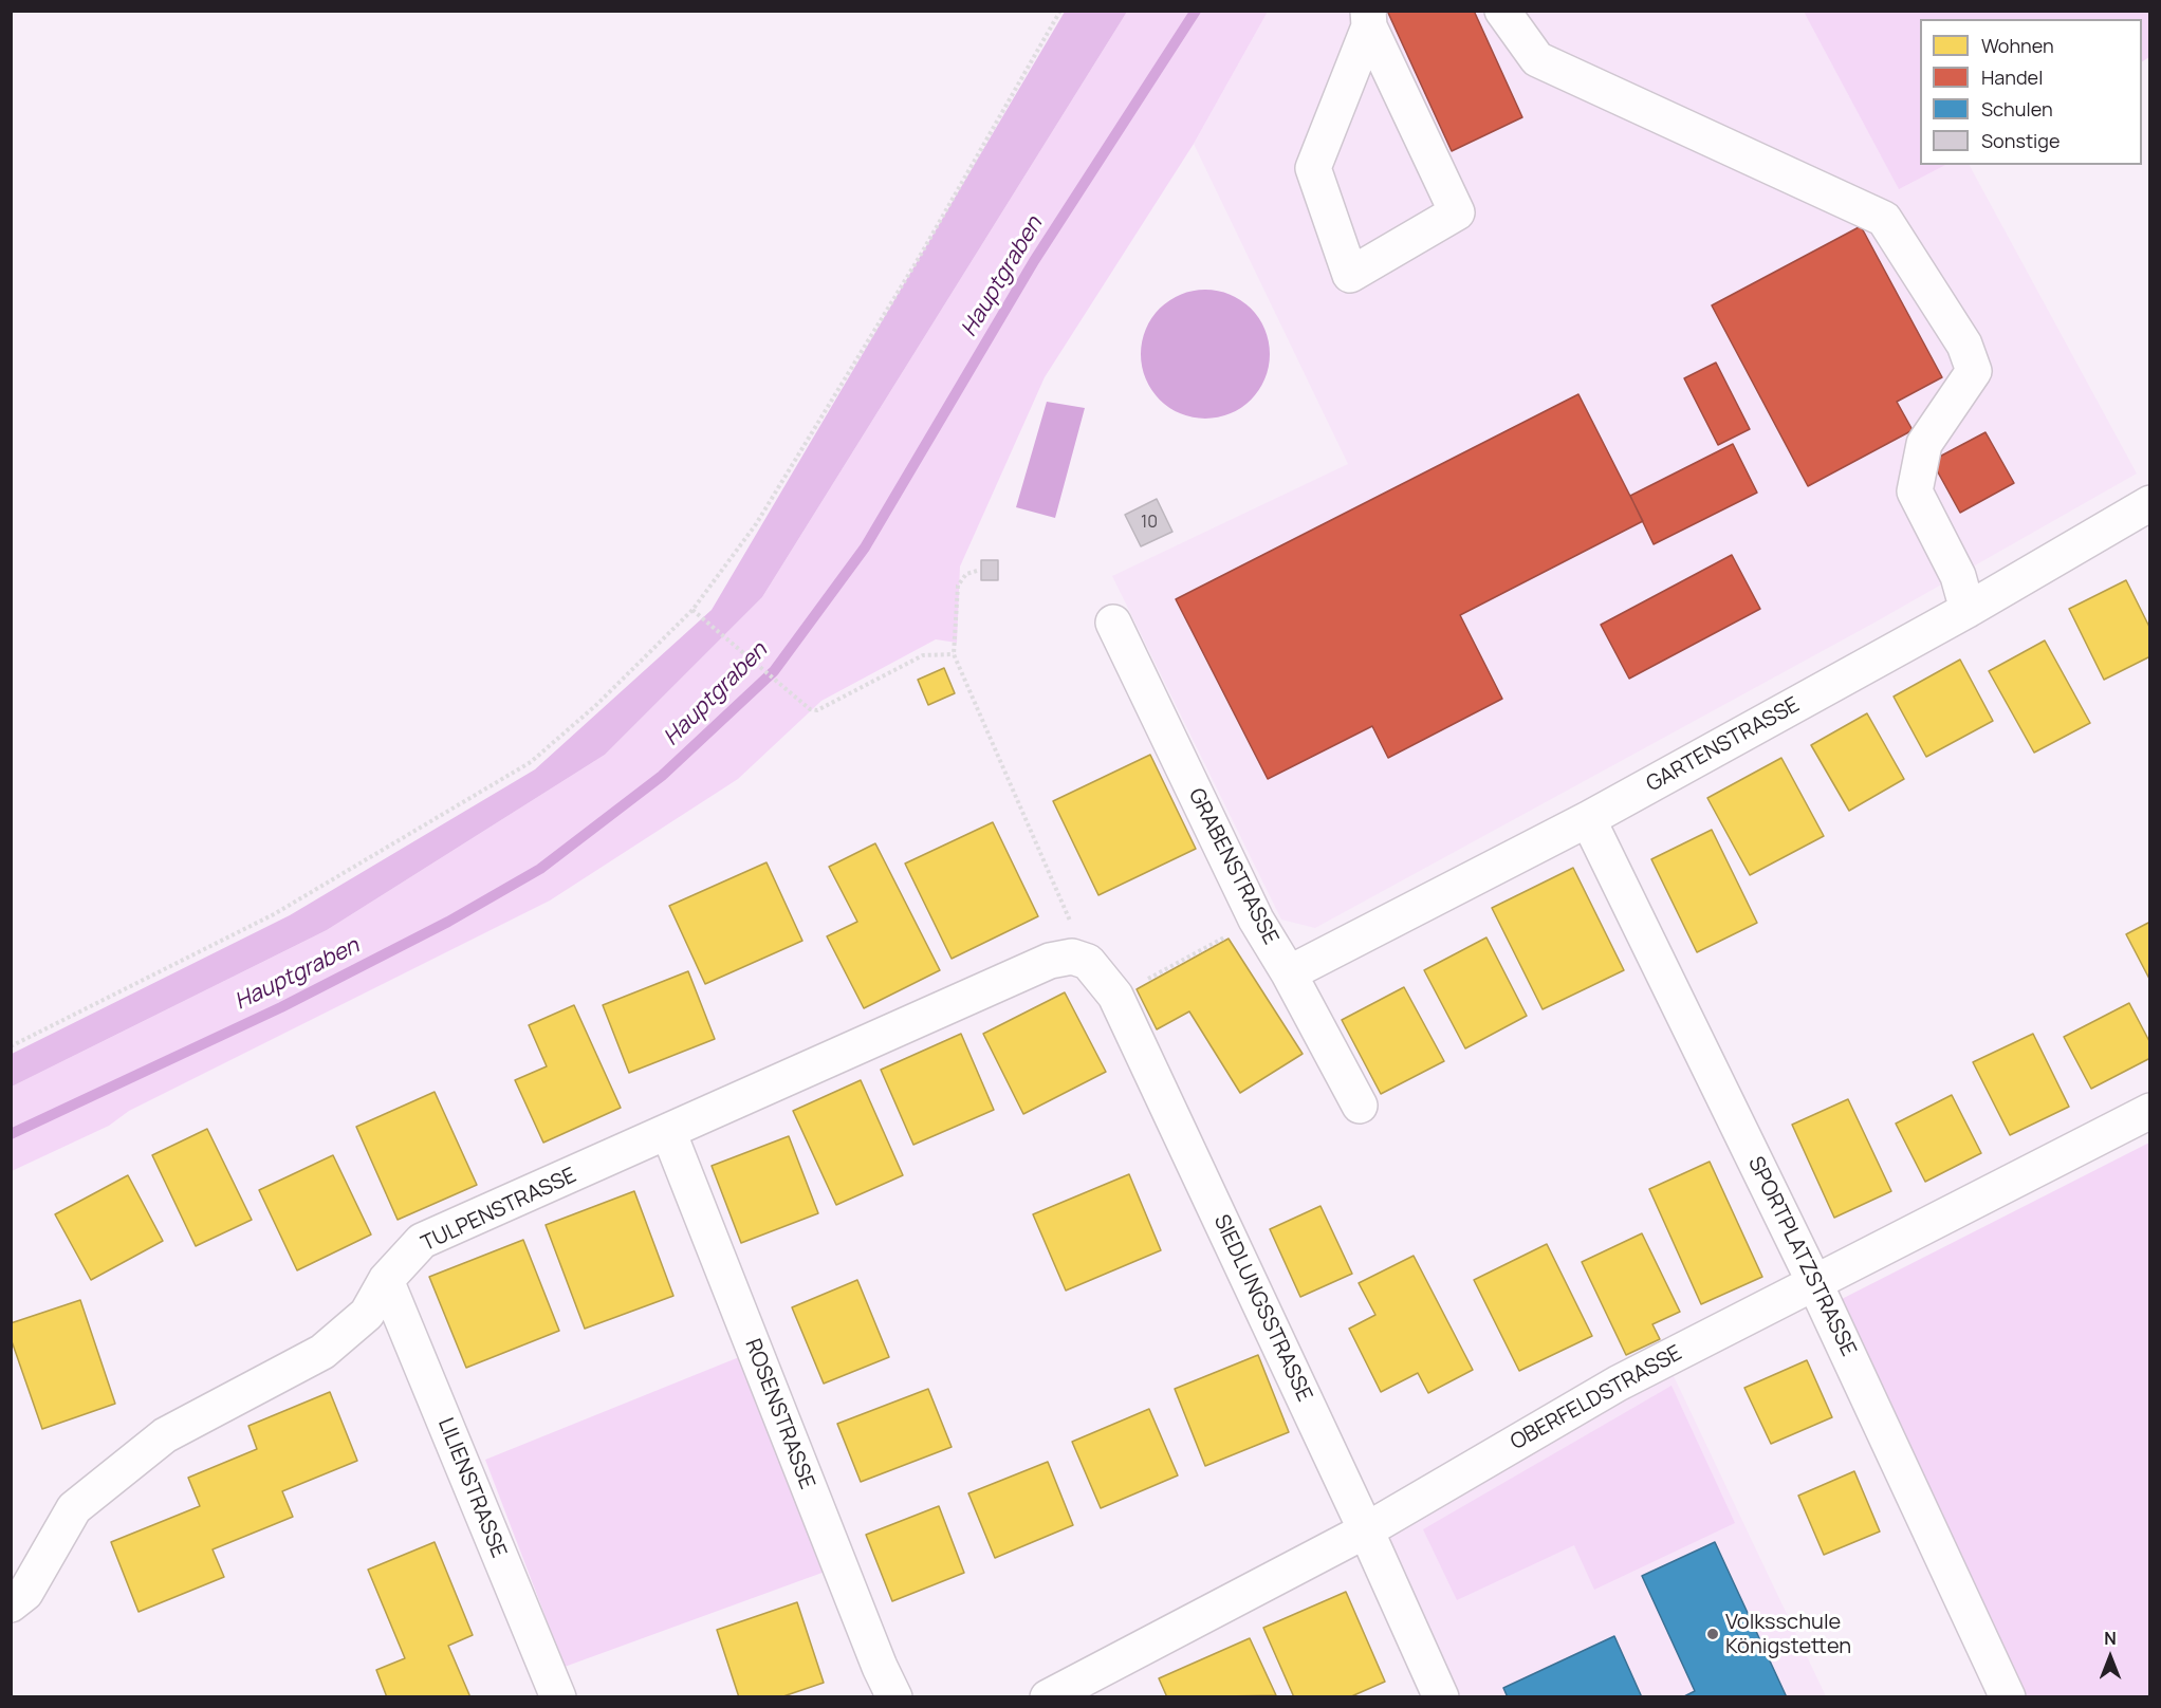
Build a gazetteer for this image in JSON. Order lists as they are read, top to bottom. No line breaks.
{"streets":{"street":["GARTENSTRASSE","GRABENSTRASSE","TULPENSTRASSE","SPORTPLATZSTRASSE","SIEDLUNGSSTRASSE","OBERFELDSTRASSE","ROSENSTRASSE","LILIENSTRASSE"]},"crossings":[["GARTENSTRASSE","GRABENSTRASSE"],["GARTENSTRASSE","SPORTPLATZSTRASSE"],["TULPENSTRASSE","SIEDLUNGSSTRASSE"],["TULPENSTRASSE","ROSENSTRASSE"],["TULPENSTRASSE","LILIENSTRASSE"],["SPORTPLATZSTRASSE","OBERFELDSTRASSE"],["SIEDLUNGSSTRASSE","OBERFELDSTRASSE"]],"water":["Hauptgraben"],"places":["Volksschule Königstetten"],"house_numbers":["10"],"legend":["Wohnen","Handel","Schulen","Sonstige"],"north":"top"}
